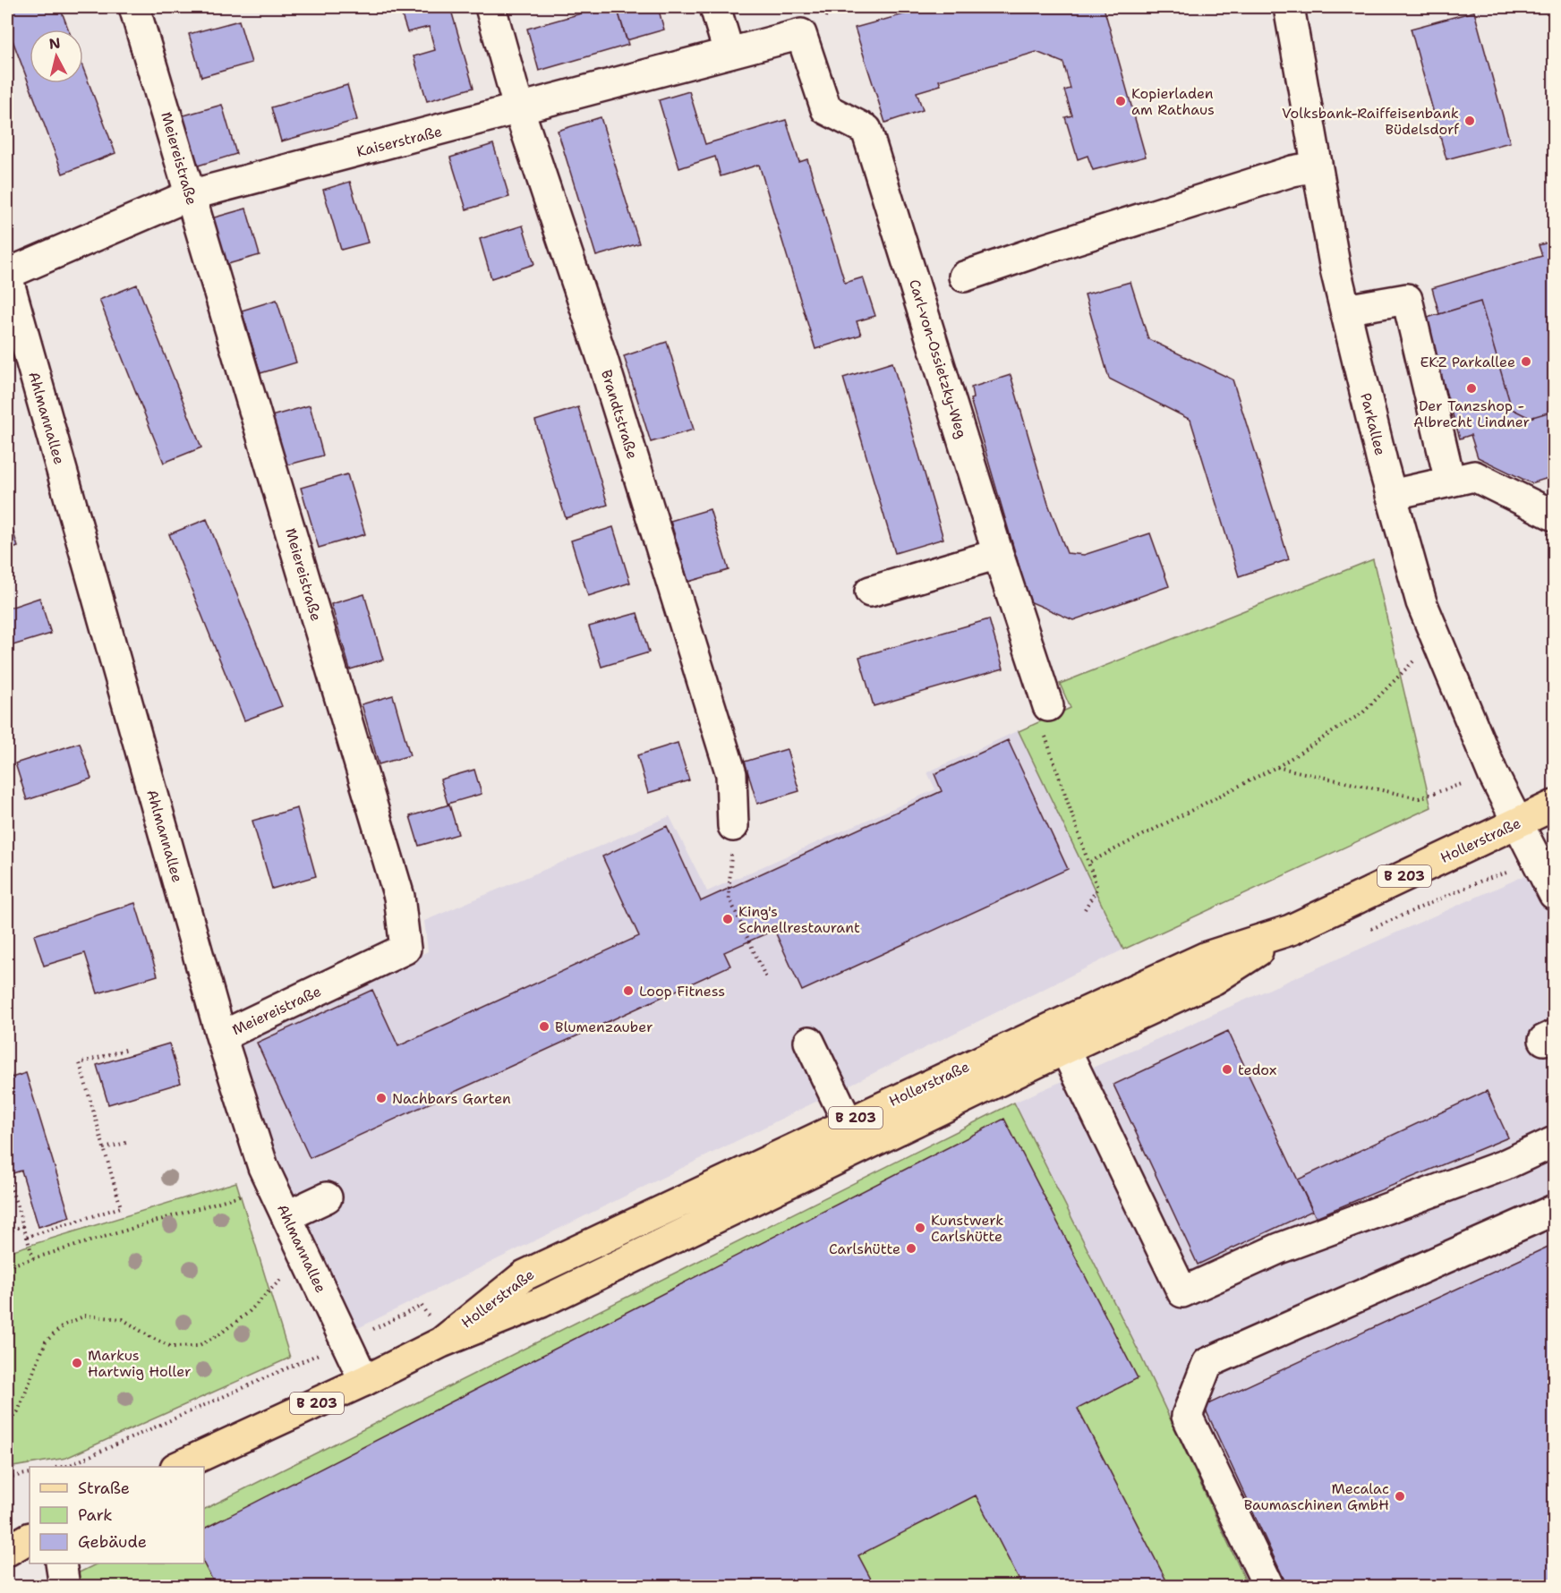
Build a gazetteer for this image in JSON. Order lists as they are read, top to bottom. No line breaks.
{"streets":{"main road":["Hollerstraße","B 203"],"street":["Kaiserstraße","Meiereistraße","Carl-von-Ossietzky-Weg","Brandtstraße","Ahlmannallee","Parkallee"]},"crossings":[["Kaiserstraße","Meiereistraße"],["Kaiserstraße","Carl-von-Ossietzky-Weg"],["Kaiserstraße","Brandtstraße"],["Kaiserstraße","Ahlmannallee"],["Meiereistraße","Ahlmannallee"],["Ahlmannallee","Hollerstraße"],["Parkallee","Hollerstraße"]],"places":["Kopierladen am Rathaus","Volksbank-Raiffeisenbank Büdelsdorf","EKZ Parkallee","Der Tanzshop - Albrecht Lindner","King's Schnellrestaurant","Loop Fitness","Blumenzauber","tedox","Nachbars Garten","Kunstwerk Carlshütte","Carlshütte","Markus Hartwig Holler","Mecalac Baumaschinen GmbH"],"legend":["Straße","Park","Gebäude"],"north":"top"}
